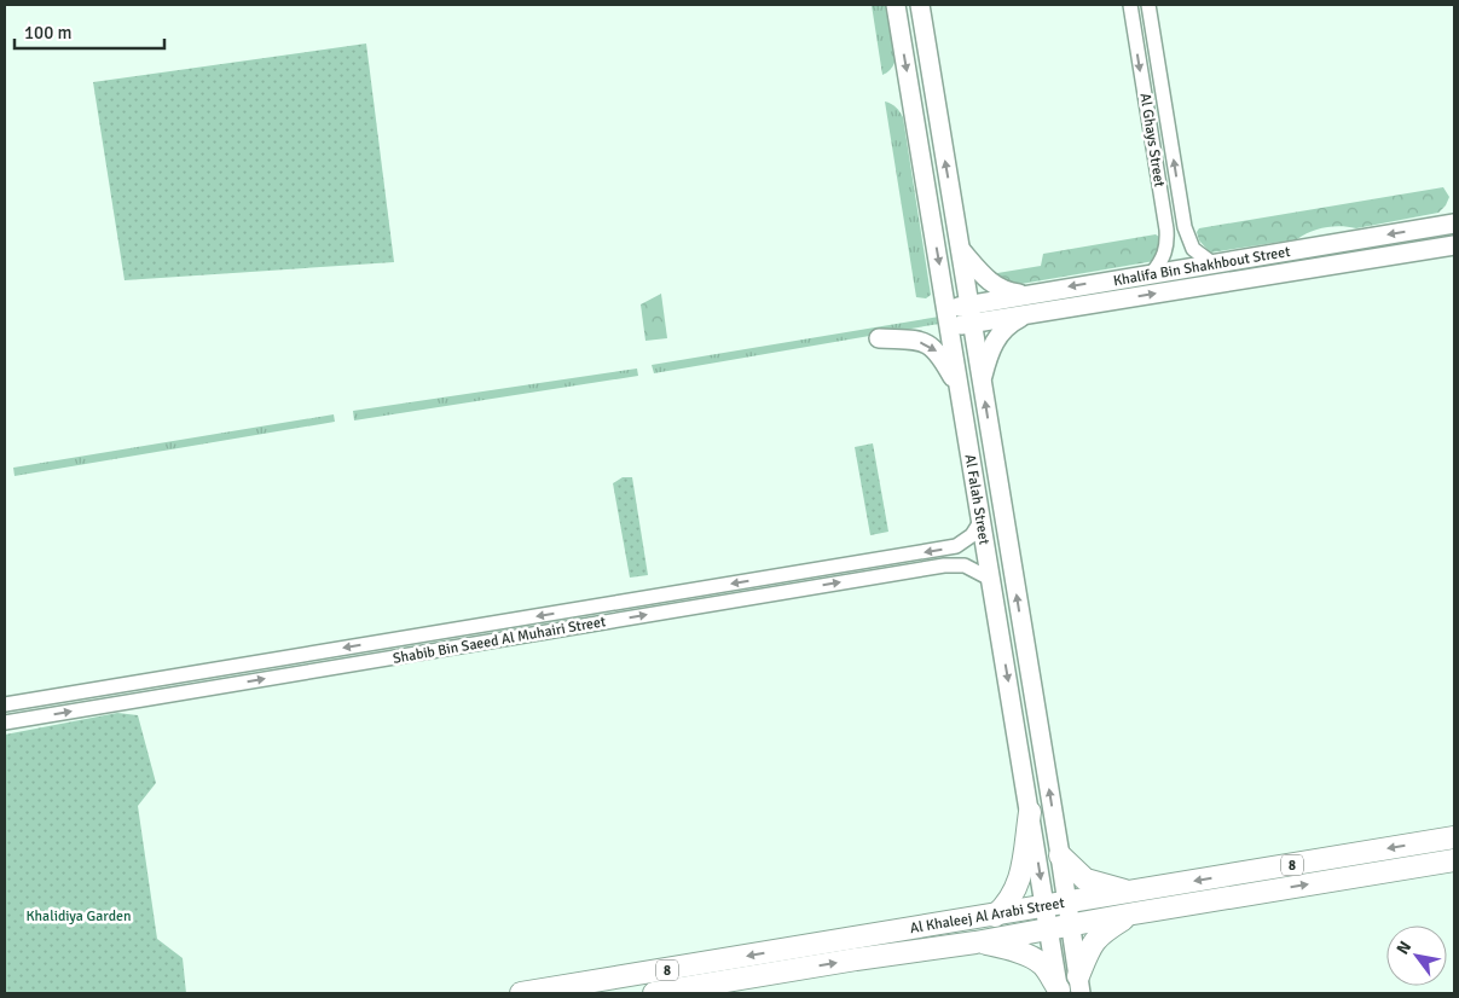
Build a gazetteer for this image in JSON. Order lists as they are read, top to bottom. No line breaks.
{"streets":{"highway":["8","Al Khaleej Al Arabi Street"],"main road":["Khalifa Bin Shakhbout Street","Al Falah Street"],"street":["Al Ghays Street","Shabib Bin Saeed Al Muhairi Street"]},"crossings":[["Al Ghays Street","Khalifa Bin Shakhbout Street"],["Khalifa Bin Shakhbout Street","Al Falah Street"],["Al Falah Street","Shabib Bin Saeed Al Muhairi Street"],["Al Falah Street","Al Khaleej Al Arabi Street"]],"parks":["Khalidiya Garden"],"scale_bar":"100 m","north":"top left"}
